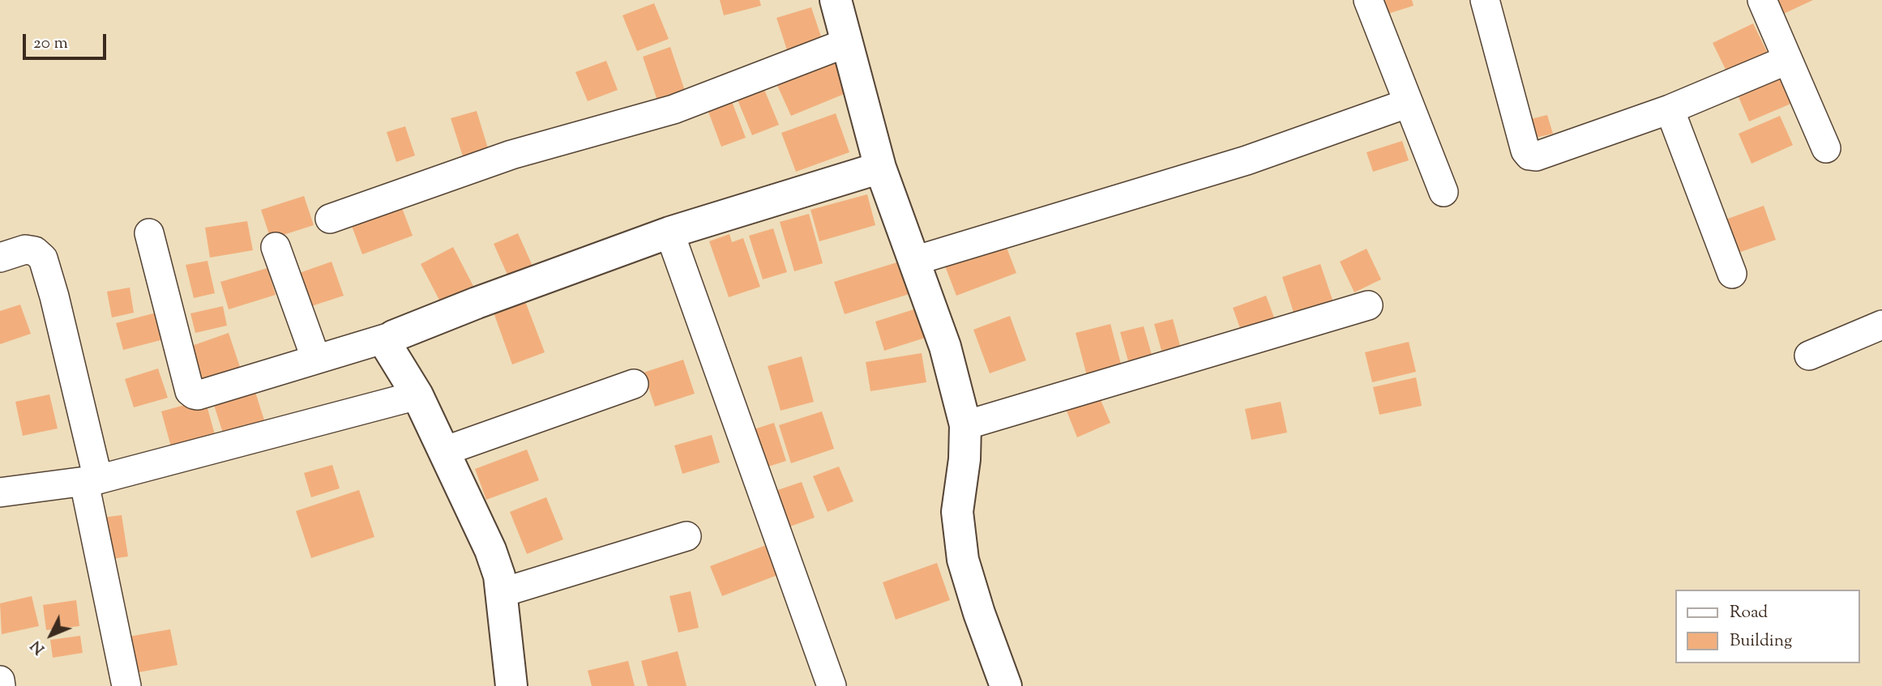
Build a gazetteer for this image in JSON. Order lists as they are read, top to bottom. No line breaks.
{"legend":["Road","Building"],"scale_bar":"20 m","north":"bottom left"}
